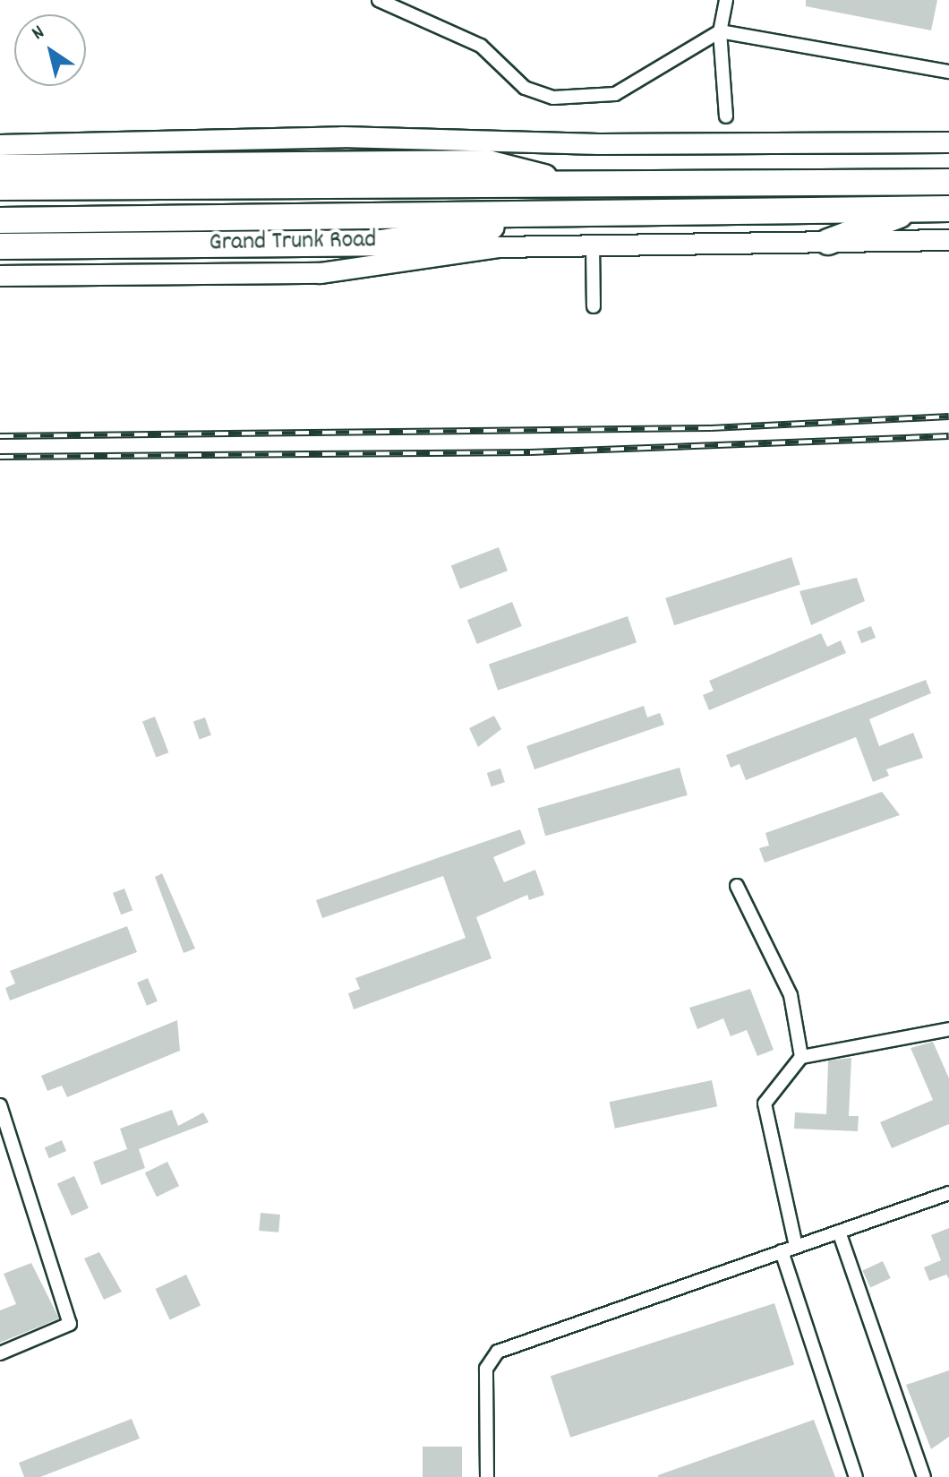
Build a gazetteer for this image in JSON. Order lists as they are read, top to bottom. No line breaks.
{"streets":{"highway":["Grand Trunk Road"]},"north":"top left"}
